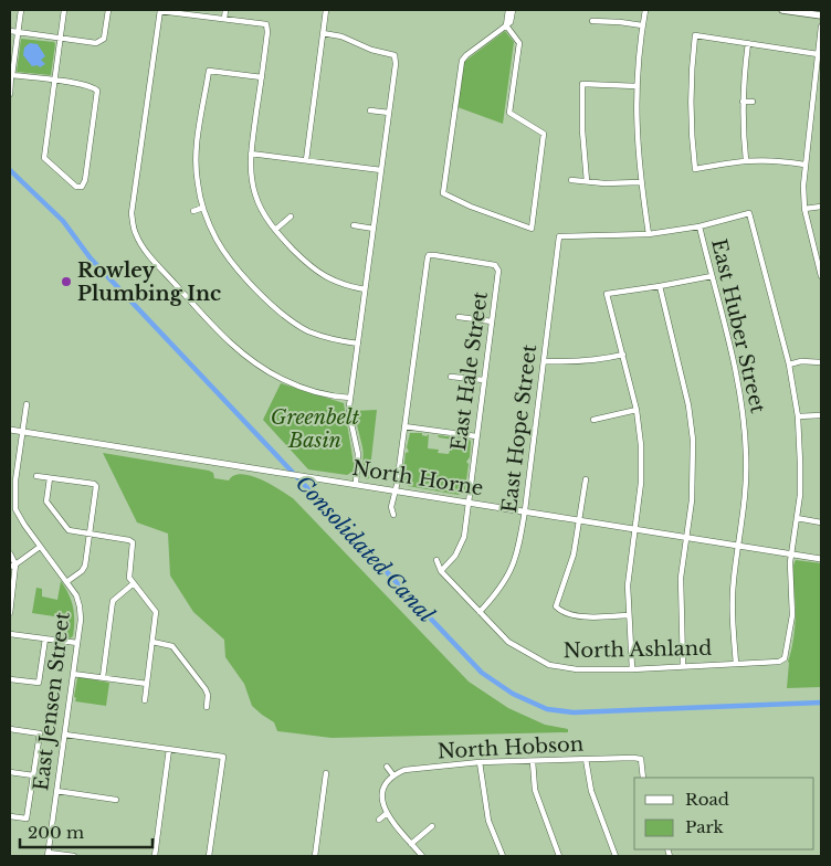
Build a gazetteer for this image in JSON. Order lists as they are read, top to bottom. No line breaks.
{"streets":{"street":["East Huber Street","East Hale Street","East Hope Street","North Horne","North Ashland","East Jensen Street","North Hobson"]},"crossings":[["East Huber Street","North Horne"],["East Huber Street","North Ashland"],["East Hale Street","North Horne"],["East Hale Street","North Ashland"],["East Hope Street","North Horne"],["East Hope Street","North Ashland"],["North Horne","North Ashland"],["North Horne","East Jensen Street"]],"water":["Consolidated Canal"],"parks":["Greenbelt Basin"],"places":["Rowley Plumbing Inc"],"legend":["Road","Park"],"scale_bar":"200 m"}
